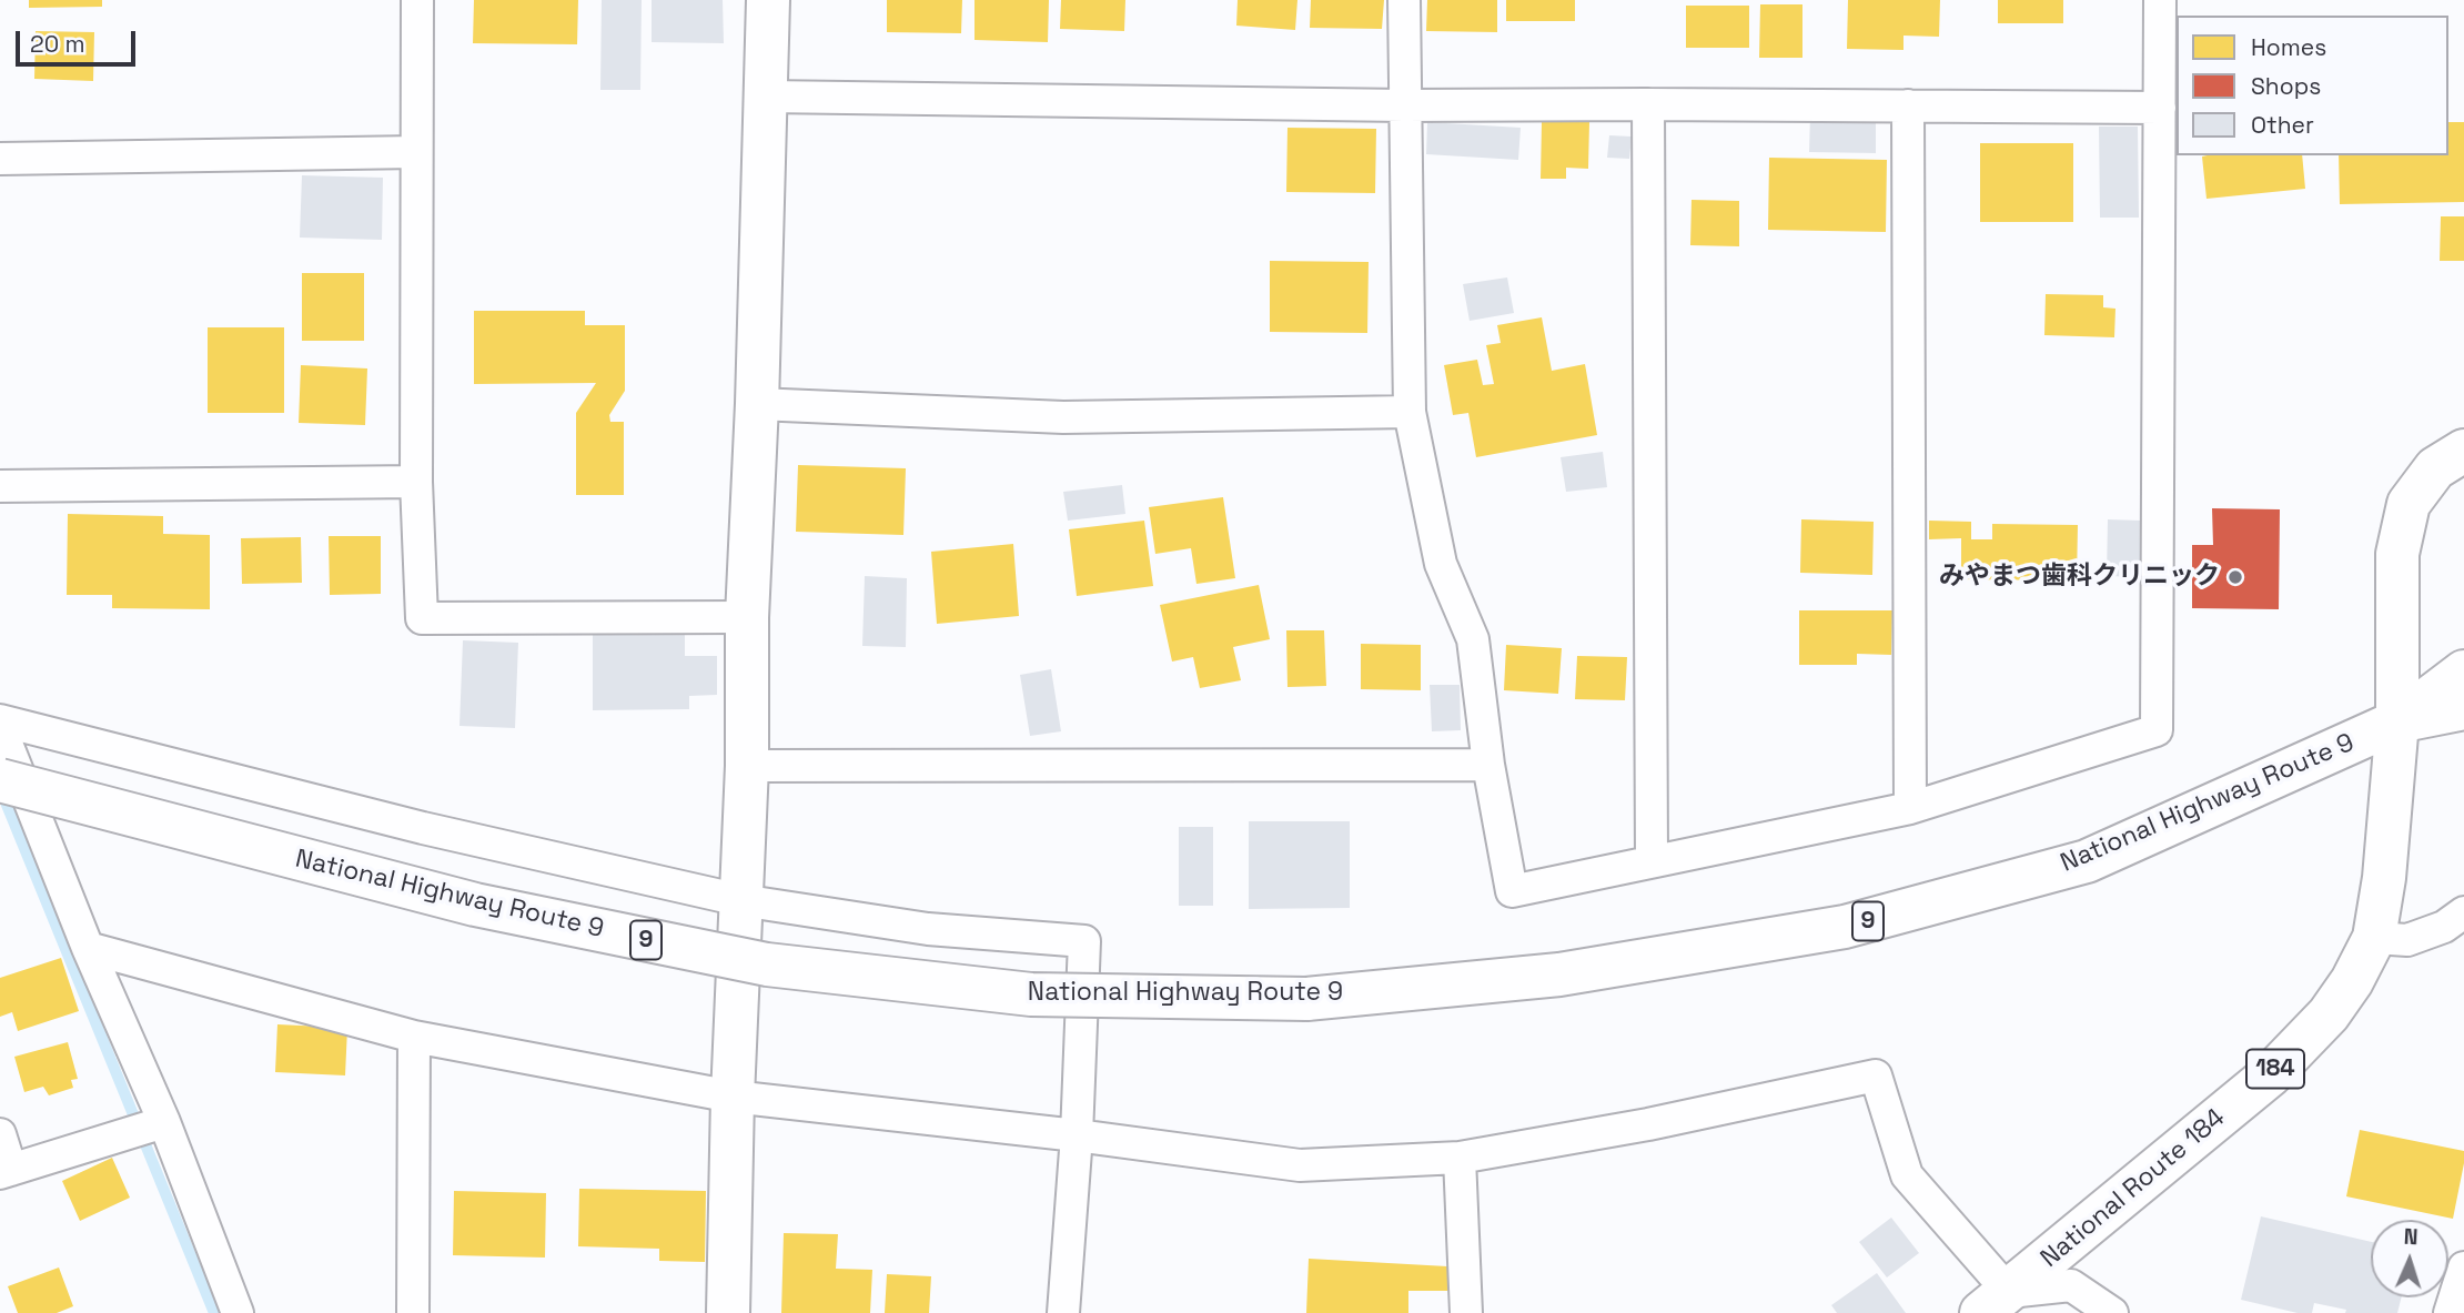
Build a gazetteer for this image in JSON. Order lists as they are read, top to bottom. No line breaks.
{"streets":{"main road":["National Highway Route 9","9","184","National Route 184"]},"crossings":[["National Highway Route 9","National Route 184"]],"places":["みやまつ歯科クリニック"],"legend":["Homes","Shops","Other"],"scale_bar":"20 m","north":"top"}
